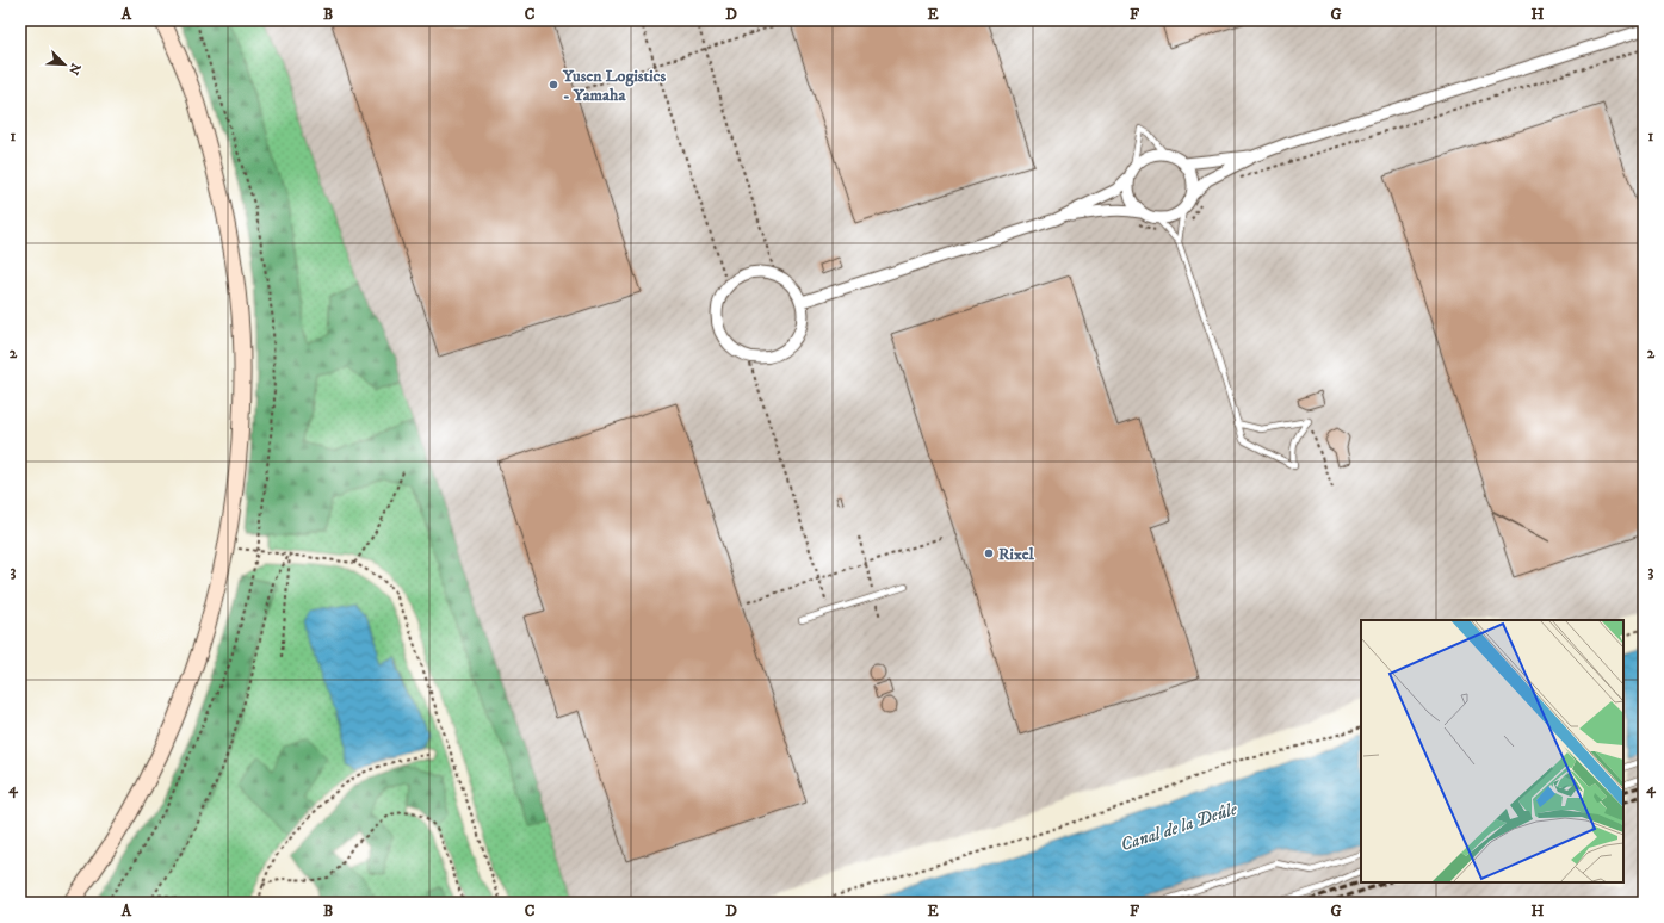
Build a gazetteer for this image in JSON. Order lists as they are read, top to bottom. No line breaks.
{"water":["Canal de la Deûle"],"places":["Yusen Logistics - Yamaha","Rixel"],"north":"bottom right","grid":{"columns":["A","B","C","D","E","F","G","H"],"rows":["1","2","3","4"]}}
